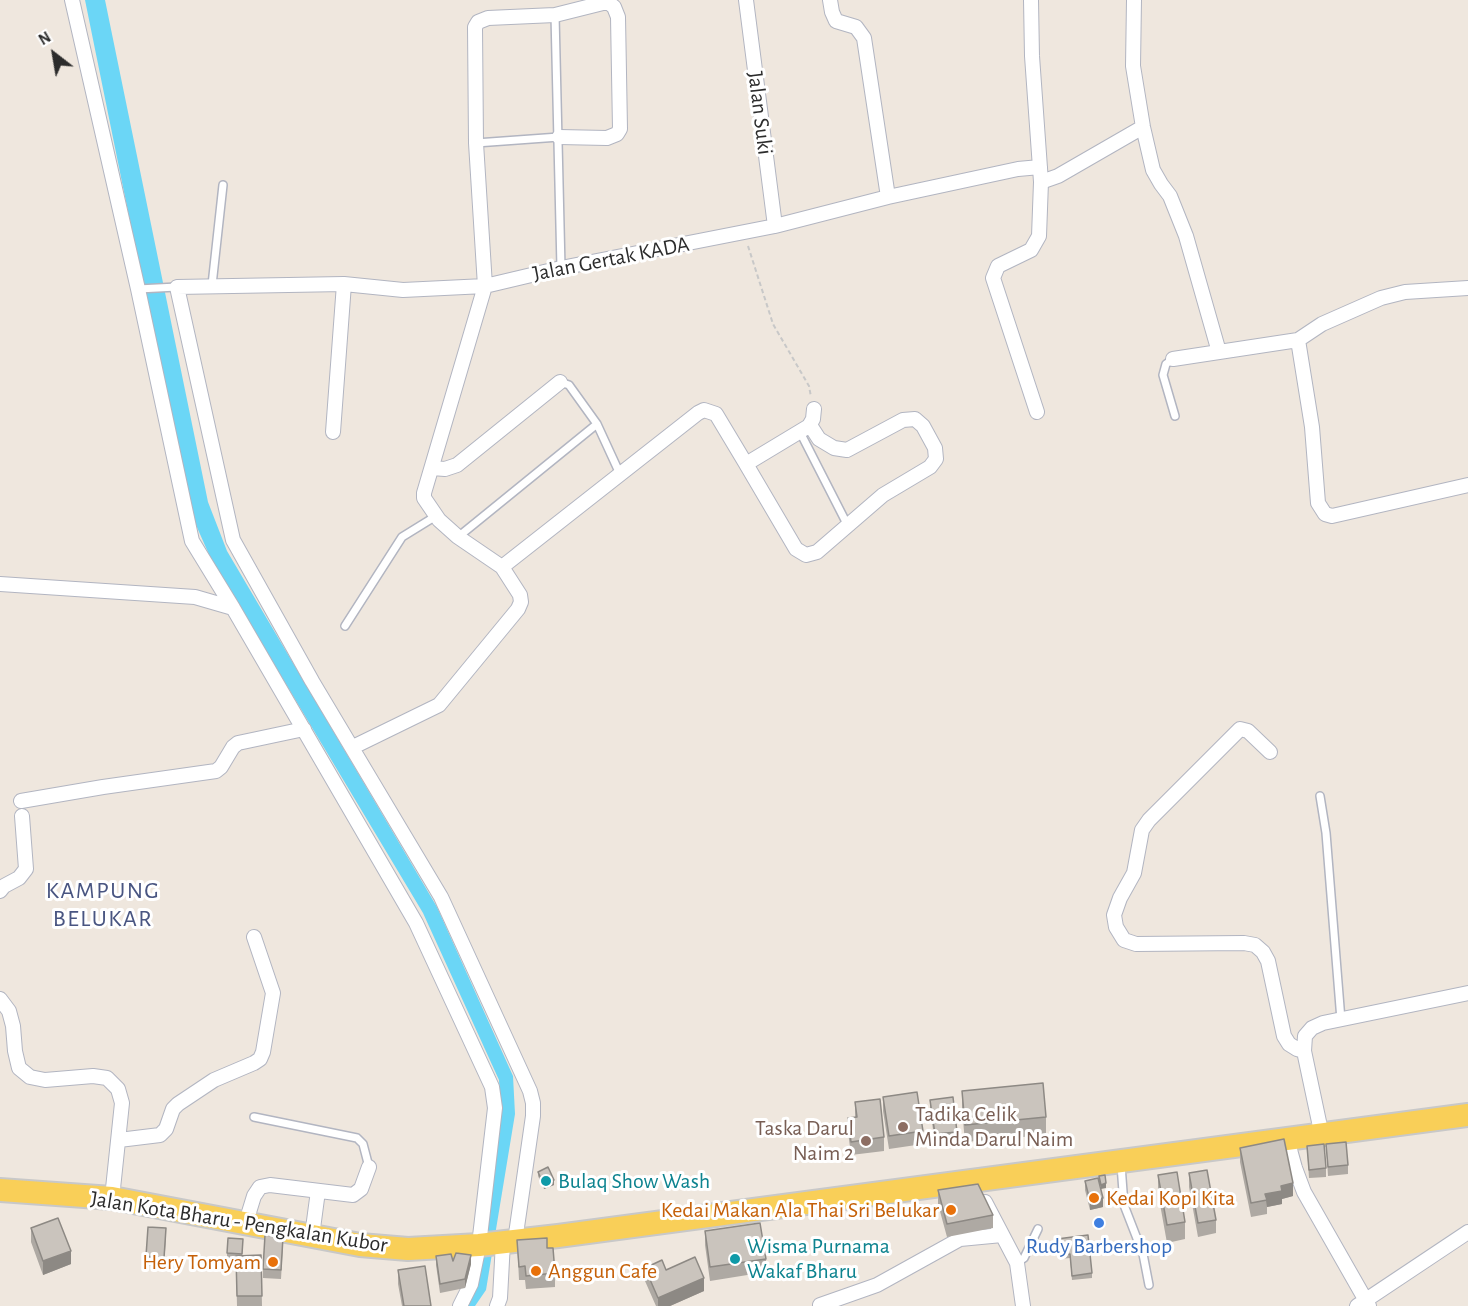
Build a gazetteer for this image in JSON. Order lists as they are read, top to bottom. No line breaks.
{"streets":{"main road":["Jalan Kota Bharu - Pengkalan Kubor"],"street":["Jalan Suki","Jalan Gertak KADA"]},"crossings":[["Jalan Suki","Jalan Gertak KADA"]],"districts":["KAMPUNG BELUKAR"],"places":["Tadika Celik Minda Darul Naim","Taska Darul Naim 2","Bulaq Show Wash","Kedai Kopi Kita","Kedai Makan Ala Thai Sri Belukar","Rudy Barbershop","Wisma Purnama Wakaf Bharu","Hery Tomyam","Anggun Cafe"],"north":"top left"}
